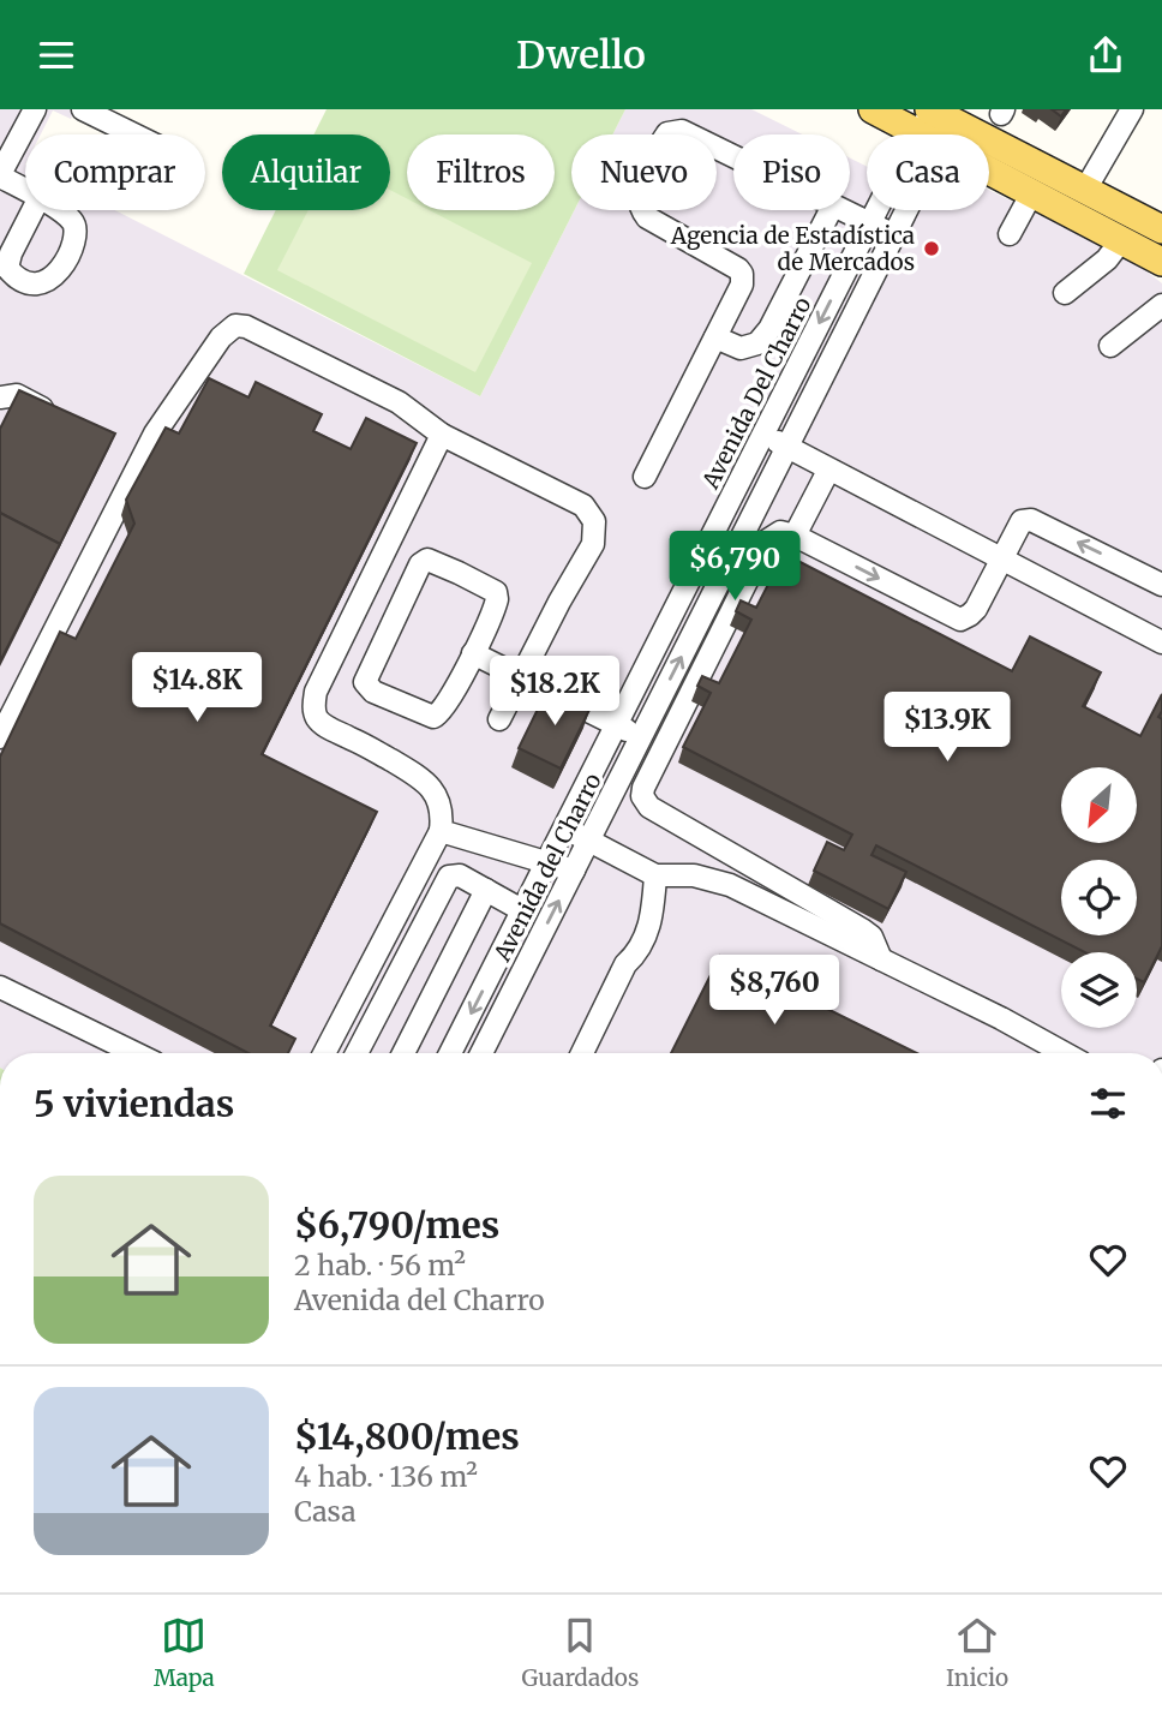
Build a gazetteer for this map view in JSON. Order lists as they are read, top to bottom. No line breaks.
{"streets":{"street":["Avenida Del Charro","Avenida del Charro"]},"crossings":[["Avenida Del Charro","Avenida del Charro"]],"places":["Agencia de Estadística de Mercados"],"north":"bottom left","page":{"header":"Dwello","chip":["Comprar","Alquilar","Filtros","Nuevo","Piso","Casa"],"price":["$6,790","$14.8K","$18.2K","$13.9K","$8,760"],"heading":"5 viviendas","list":[{"name":"$6,790/mes","note":"2 hab. · 56 m² · Avenida del Charro"},{"name":"$14,800/mes","note":"4 hab. · 136 m² · Casa"}],"tabs":["Mapa","Guardados","Inicio"]}}
